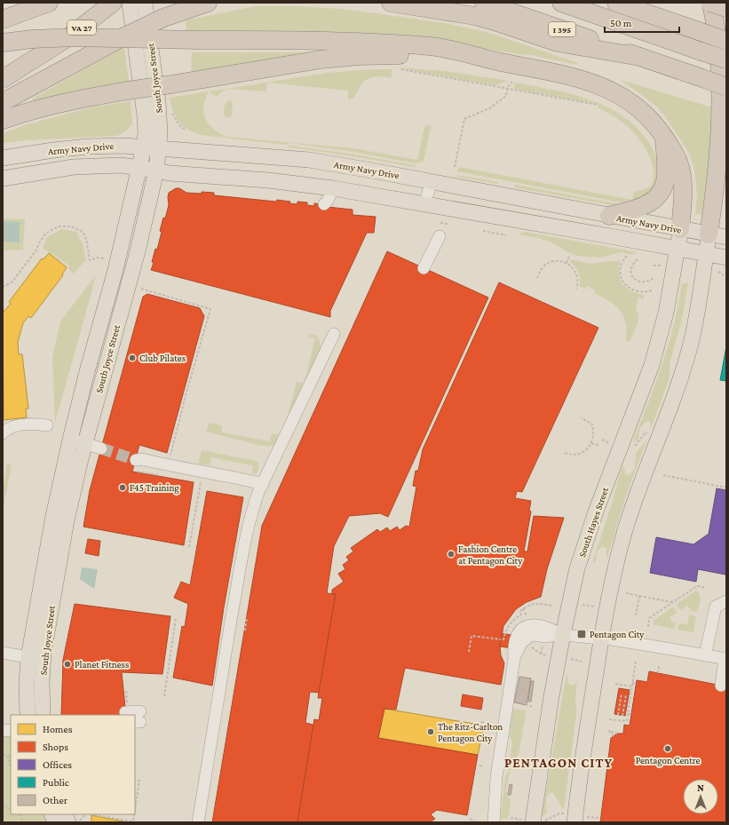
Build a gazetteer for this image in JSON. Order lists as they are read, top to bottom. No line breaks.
{"streets":{"highway":["VA 27","I 395"],"main road":["South Joyce Street","Army Navy Drive","South Hayes Street"]},"crossings":[["South Joyce Street","Army Navy Drive"],["Army Navy Drive","South Hayes Street"]],"districts":["PENTAGON CITY"],"places":{"other":["Club Pilates","F45 Training","Fashion Centre at Pentagon City","Planet Fitness","The Ritz-Carlton Pentagon City","Pentagon Centre"],"transit":["Pentagon City"]},"legend":["Homes","Shops","Offices","Public","Other"],"scale_bar":"50 m","north":"top"}
